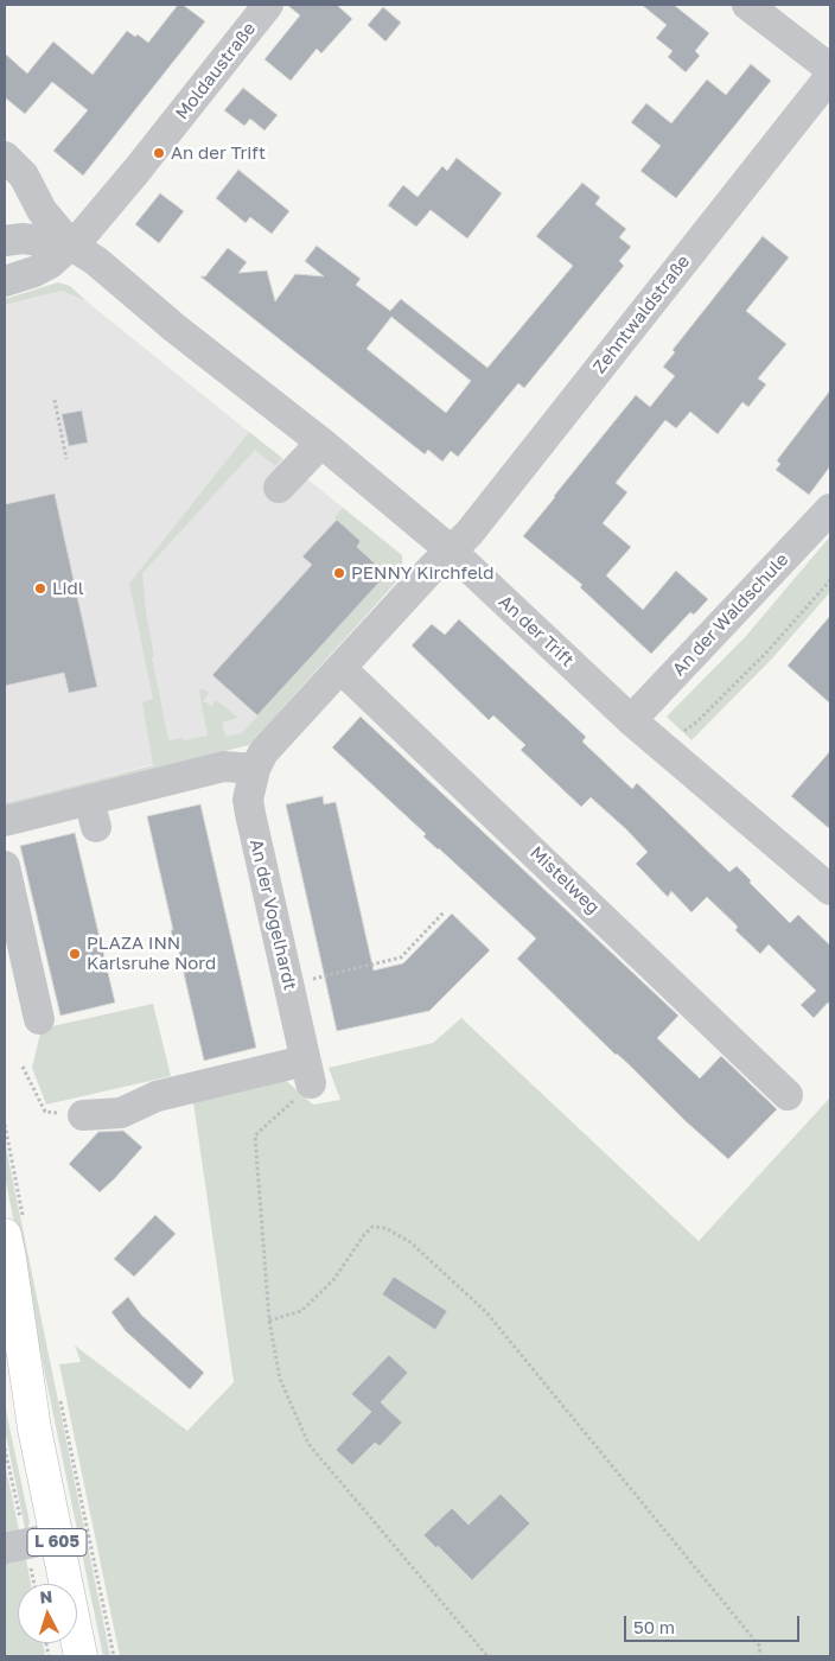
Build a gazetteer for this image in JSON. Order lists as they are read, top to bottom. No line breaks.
{"streets":{"main road":["L 605"],"street":["Moldaustraße","Zehntwaldstraße","An der Waldschule","An der Trift","Mistelweg","An der Vogelhardt"]},"crossings":[["Moldaustraße","An der Trift"],["Zehntwaldstraße","An der Trift"],["Zehntwaldstraße","An der Vogelhardt"],["An der Waldschule","An der Trift"],["An der Trift","An der Vogelhardt"],["Mistelweg","An der Vogelhardt"]],"places":["An der Trift","PENNY Kirchfeld","Lidl","PLAZA INN Karlsruhe Nord"],"scale_bar":"50 m","north":"top"}
